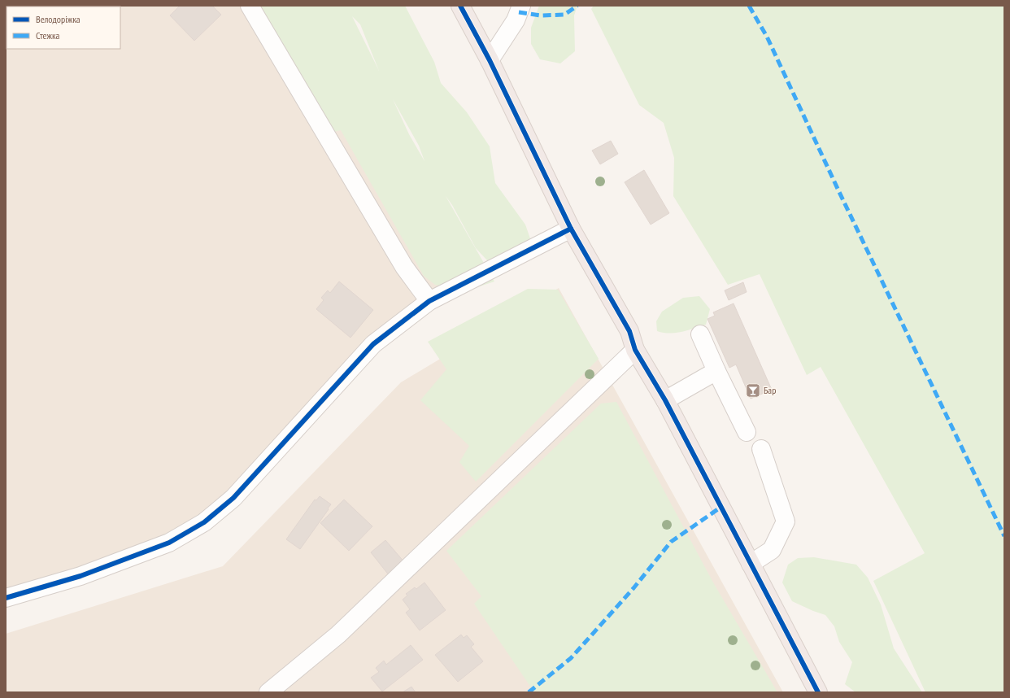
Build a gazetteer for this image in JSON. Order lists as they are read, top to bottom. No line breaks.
{"places":{"bar":["Бар"]},"legend":["Велодоріжка","Стежка"]}
